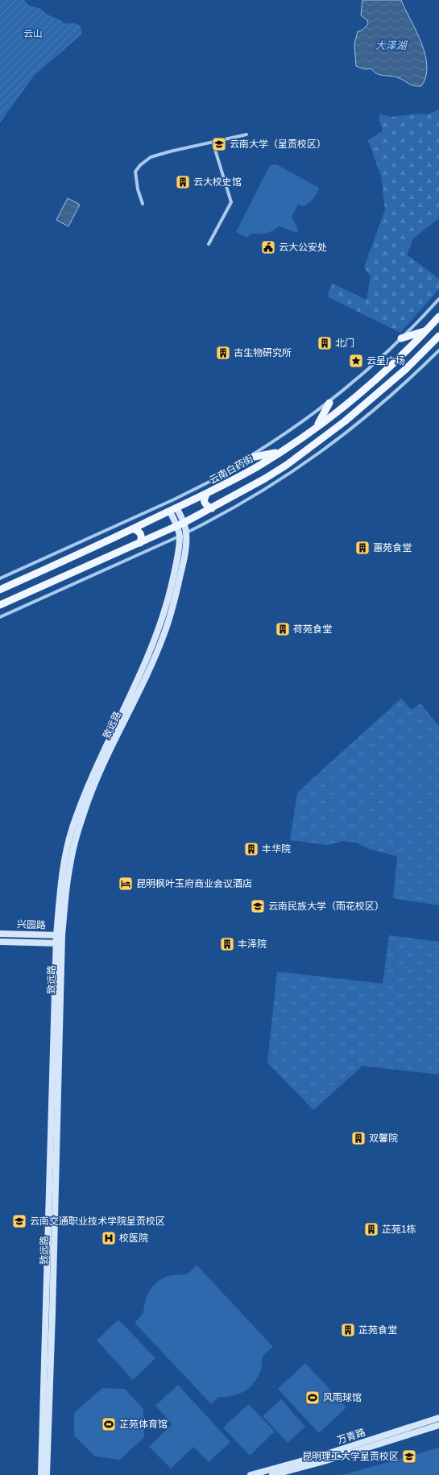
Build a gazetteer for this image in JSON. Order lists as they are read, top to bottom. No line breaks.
{"streets":{"main road":["云南白药街","致远路","兴园路","万青路"]},"crossings":[["云南白药街","致远路"],["致远路","兴园路"]],"water":["大泽湖"],"parks":["云山"],"places":{"school or university":["云南大学（呈贡校区）","云南民族大学（雨花校区）","云南交通职业技术学院呈贡校区","昆明理工大学呈贡校区"],"building":["云大校史馆","北门","古生物研究所","蕙苑食堂","荷苑食堂","丰华院","丰泽院","双馨院","芷苑1栋","芷苑食堂"],"public building":["云大公安处"],"place":["云呈广场"],"hotel":["昆明枫叶玉府商业会议酒店"],"hospital":["校医院"],"sports":["风雨球馆","芷苑体育馆"]}}
